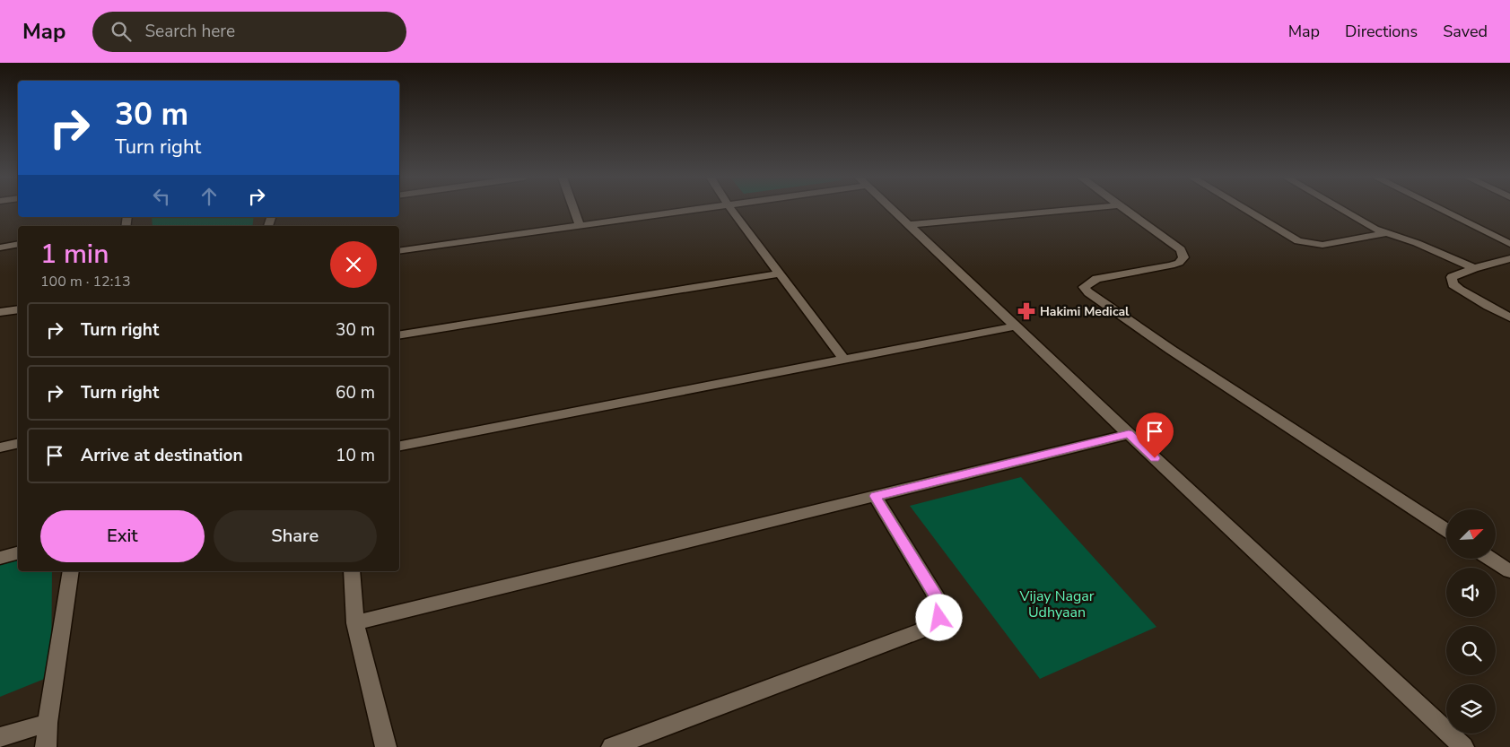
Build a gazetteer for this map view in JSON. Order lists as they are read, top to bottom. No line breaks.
{"parks":["Vijay Nagar Udhyaan"],"places":{"pharmacy":["Hakimi Medical"]},"north":"top right","page":{"header":"Map","search":"Search here","nav":["Map","Directions","Saved"],"turn":["30 m","Turn right"],"heading":["1 min","100 m · 12:13"],"list":[{"name":"Turn right","value":"30 m"},{"name":"Turn right","value":"60 m"},{"name":"Arrive at destination","value":"10 m"}],"buttons":["Exit","Share"]}}
